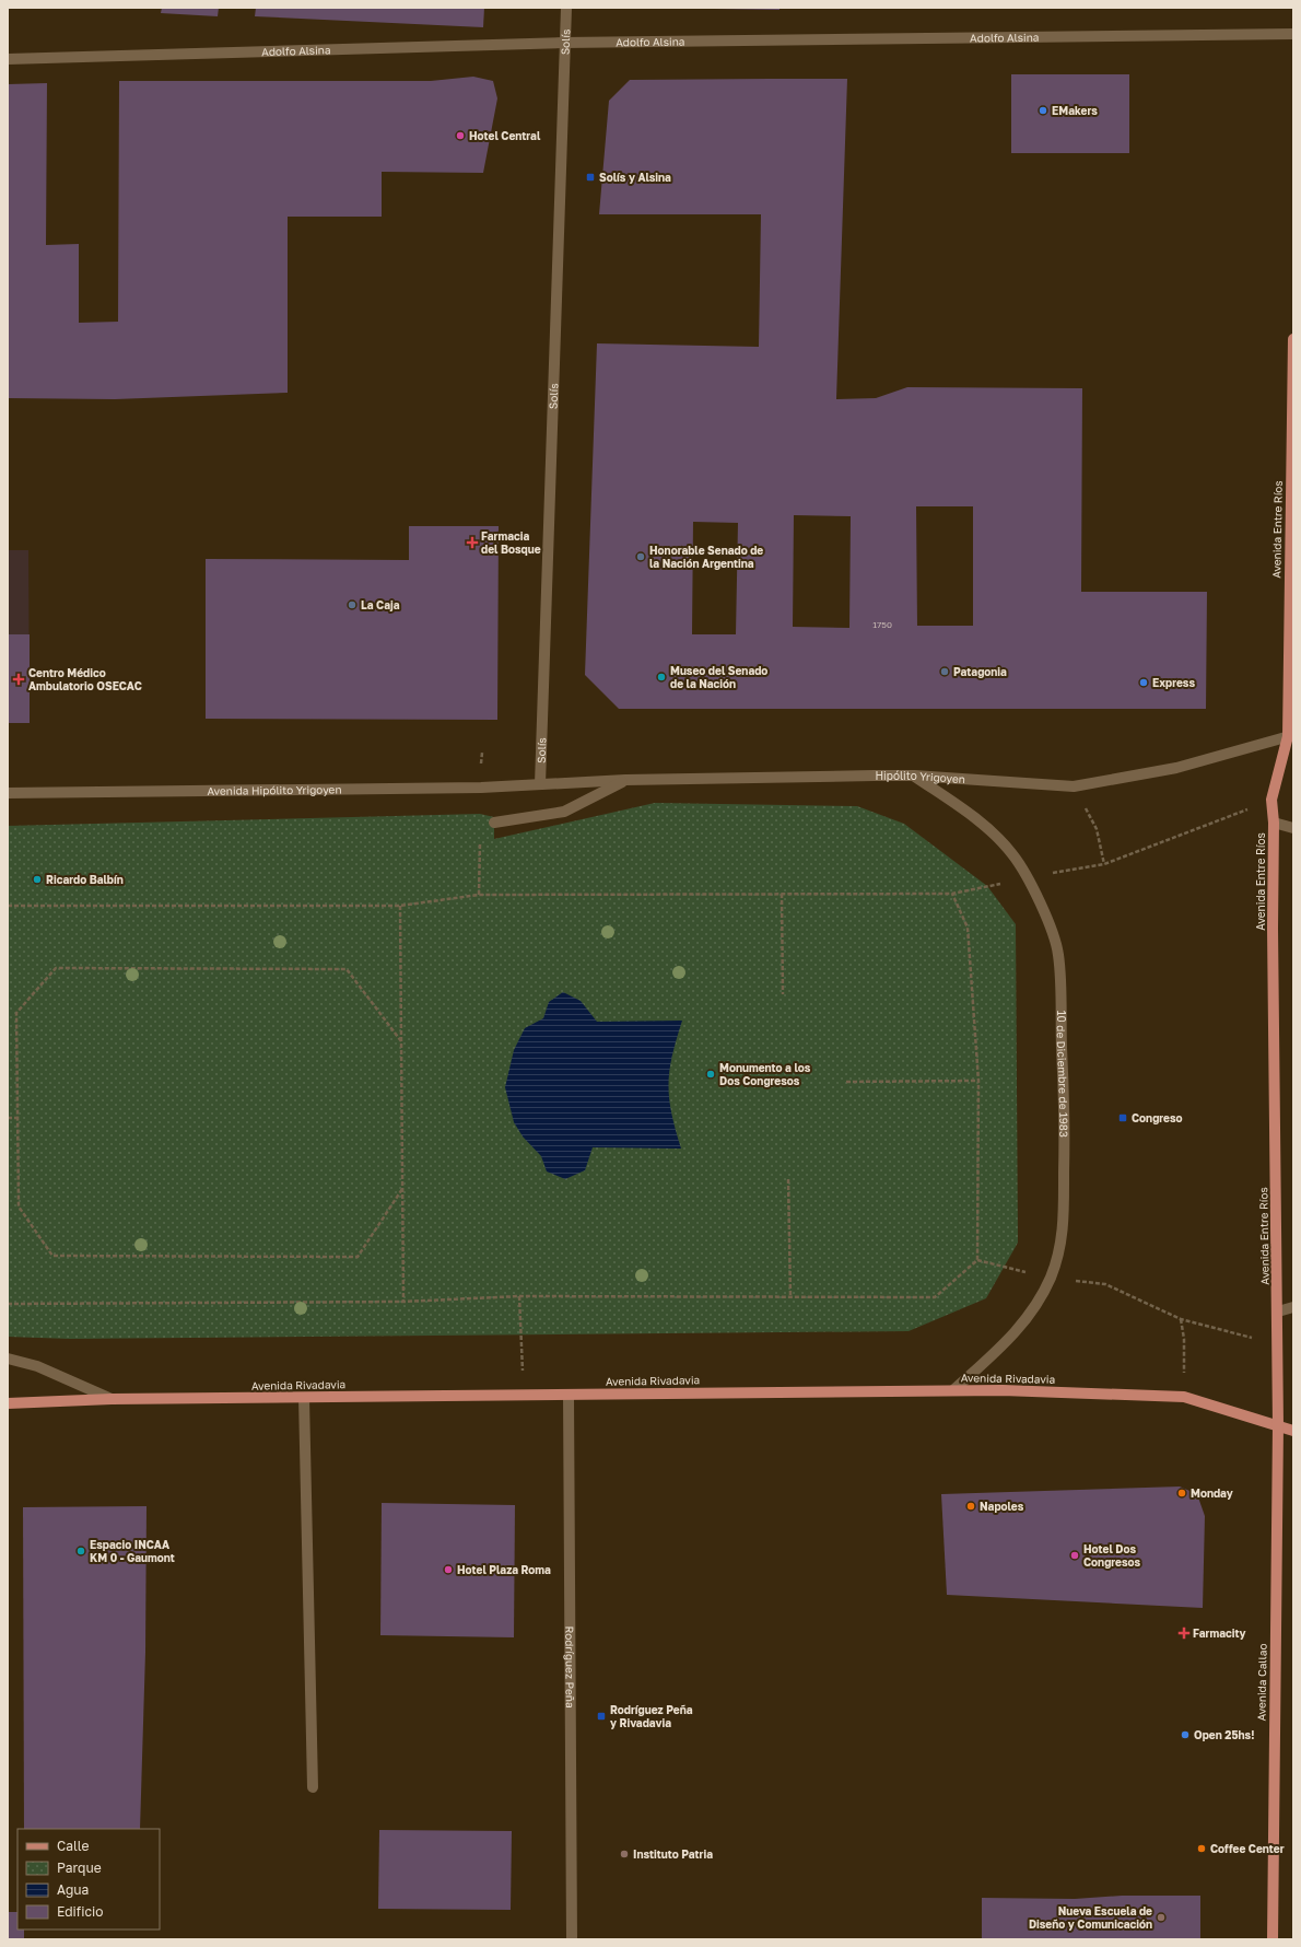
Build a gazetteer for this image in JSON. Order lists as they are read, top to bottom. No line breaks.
{"streets":{"main road":["Avenida Entre Ríos","Avenida Rivadavia","Avenida Callao"],"street":["Adolfo Alsina","Solís","Hipólito Yrigoyen","Avenida Hipólito Yrigoyen","10 de Diciembre de 1983","Rodríguez Peña"]},"crossings":[["Adolfo Alsina","Solís"],["Solís","Hipólito Yrigoyen"],["Solís","Avenida Hipólito Yrigoyen"],["Avenida Entre Ríos","Hipólito Yrigoyen"],["Avenida Entre Ríos","Avenida Rivadavia"],["Avenida Entre Ríos","Avenida Callao"],["Hipólito Yrigoyen","Avenida Hipólito Yrigoyen"],["Hipólito Yrigoyen","10 de Diciembre de 1983"],["10 de Diciembre de 1983","Avenida Rivadavia"],["Avenida Rivadavia","Rodríguez Peña"],["Avenida Rivadavia","Avenida Callao"]],"places":{"other":["EMakers","Hotel Central","Honorable Senado de la Nación Argentina","La Caja","Patagonia","Museo del Senado de la Nación","Express","Ricardo Balbín","Monumento a los Dos Congresos","Monday","Napoles","Espacio INCAA KM 0 - Gaumont","Hotel Dos Congresos","Hotel Plaza Roma","Open 25hs!","Coffee Center","Instituto Patria","Nueva Escuela de Diseño y Comunicación"],"transit":["Solís y Alsina","Congreso","Rodríguez Peña y Rivadavia"],"health":["Farmacia del Bosque","Centro Médico Ambulatorio OSECAC","Farmacity"]},"house_numbers":["1750"],"legend":["Calle","Parque","Agua","Edificio"]}
